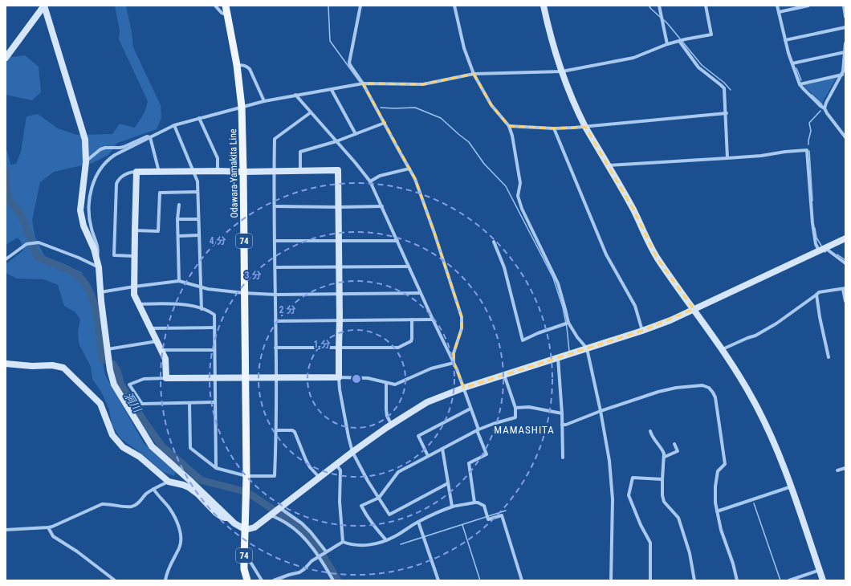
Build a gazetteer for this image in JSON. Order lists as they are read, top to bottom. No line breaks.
{"streets":{"main road":["Odawara-Yamakita Line","74"]},"crossings":[["Odawara-Yamakita Line","74"]],"districts":["MAMASHITA"],"water":["洞川"],"rings":["4 分","3 分","2 分","1 分"]}
